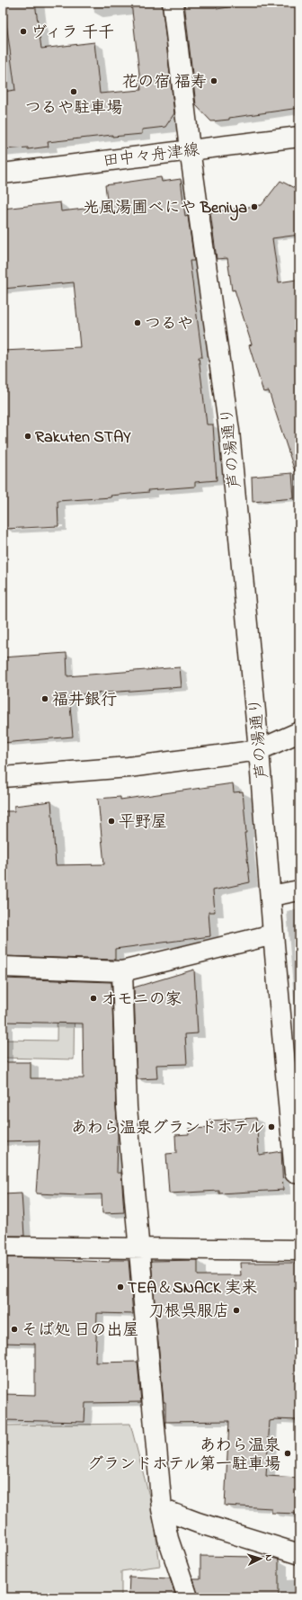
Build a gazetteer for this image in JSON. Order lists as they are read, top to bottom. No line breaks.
{"streets":{"street":["田中々舟津線","芦の湯通り"]},"crossings":[["田中々舟津線","芦の湯通り"]],"places":["ヴィラ 千千","花の宿 福寿","つるや駐車場","光風湯圃べにや Beniya","つるや","Rakuten STAY","福井銀行","平野屋","オモニの家","あわら温泉グランドホテル","TEA＆SNACK 実来","刀根呉服店","そば処 日の出屋","あわら温泉 グランドホテル第一駐車場"],"north":"right"}
